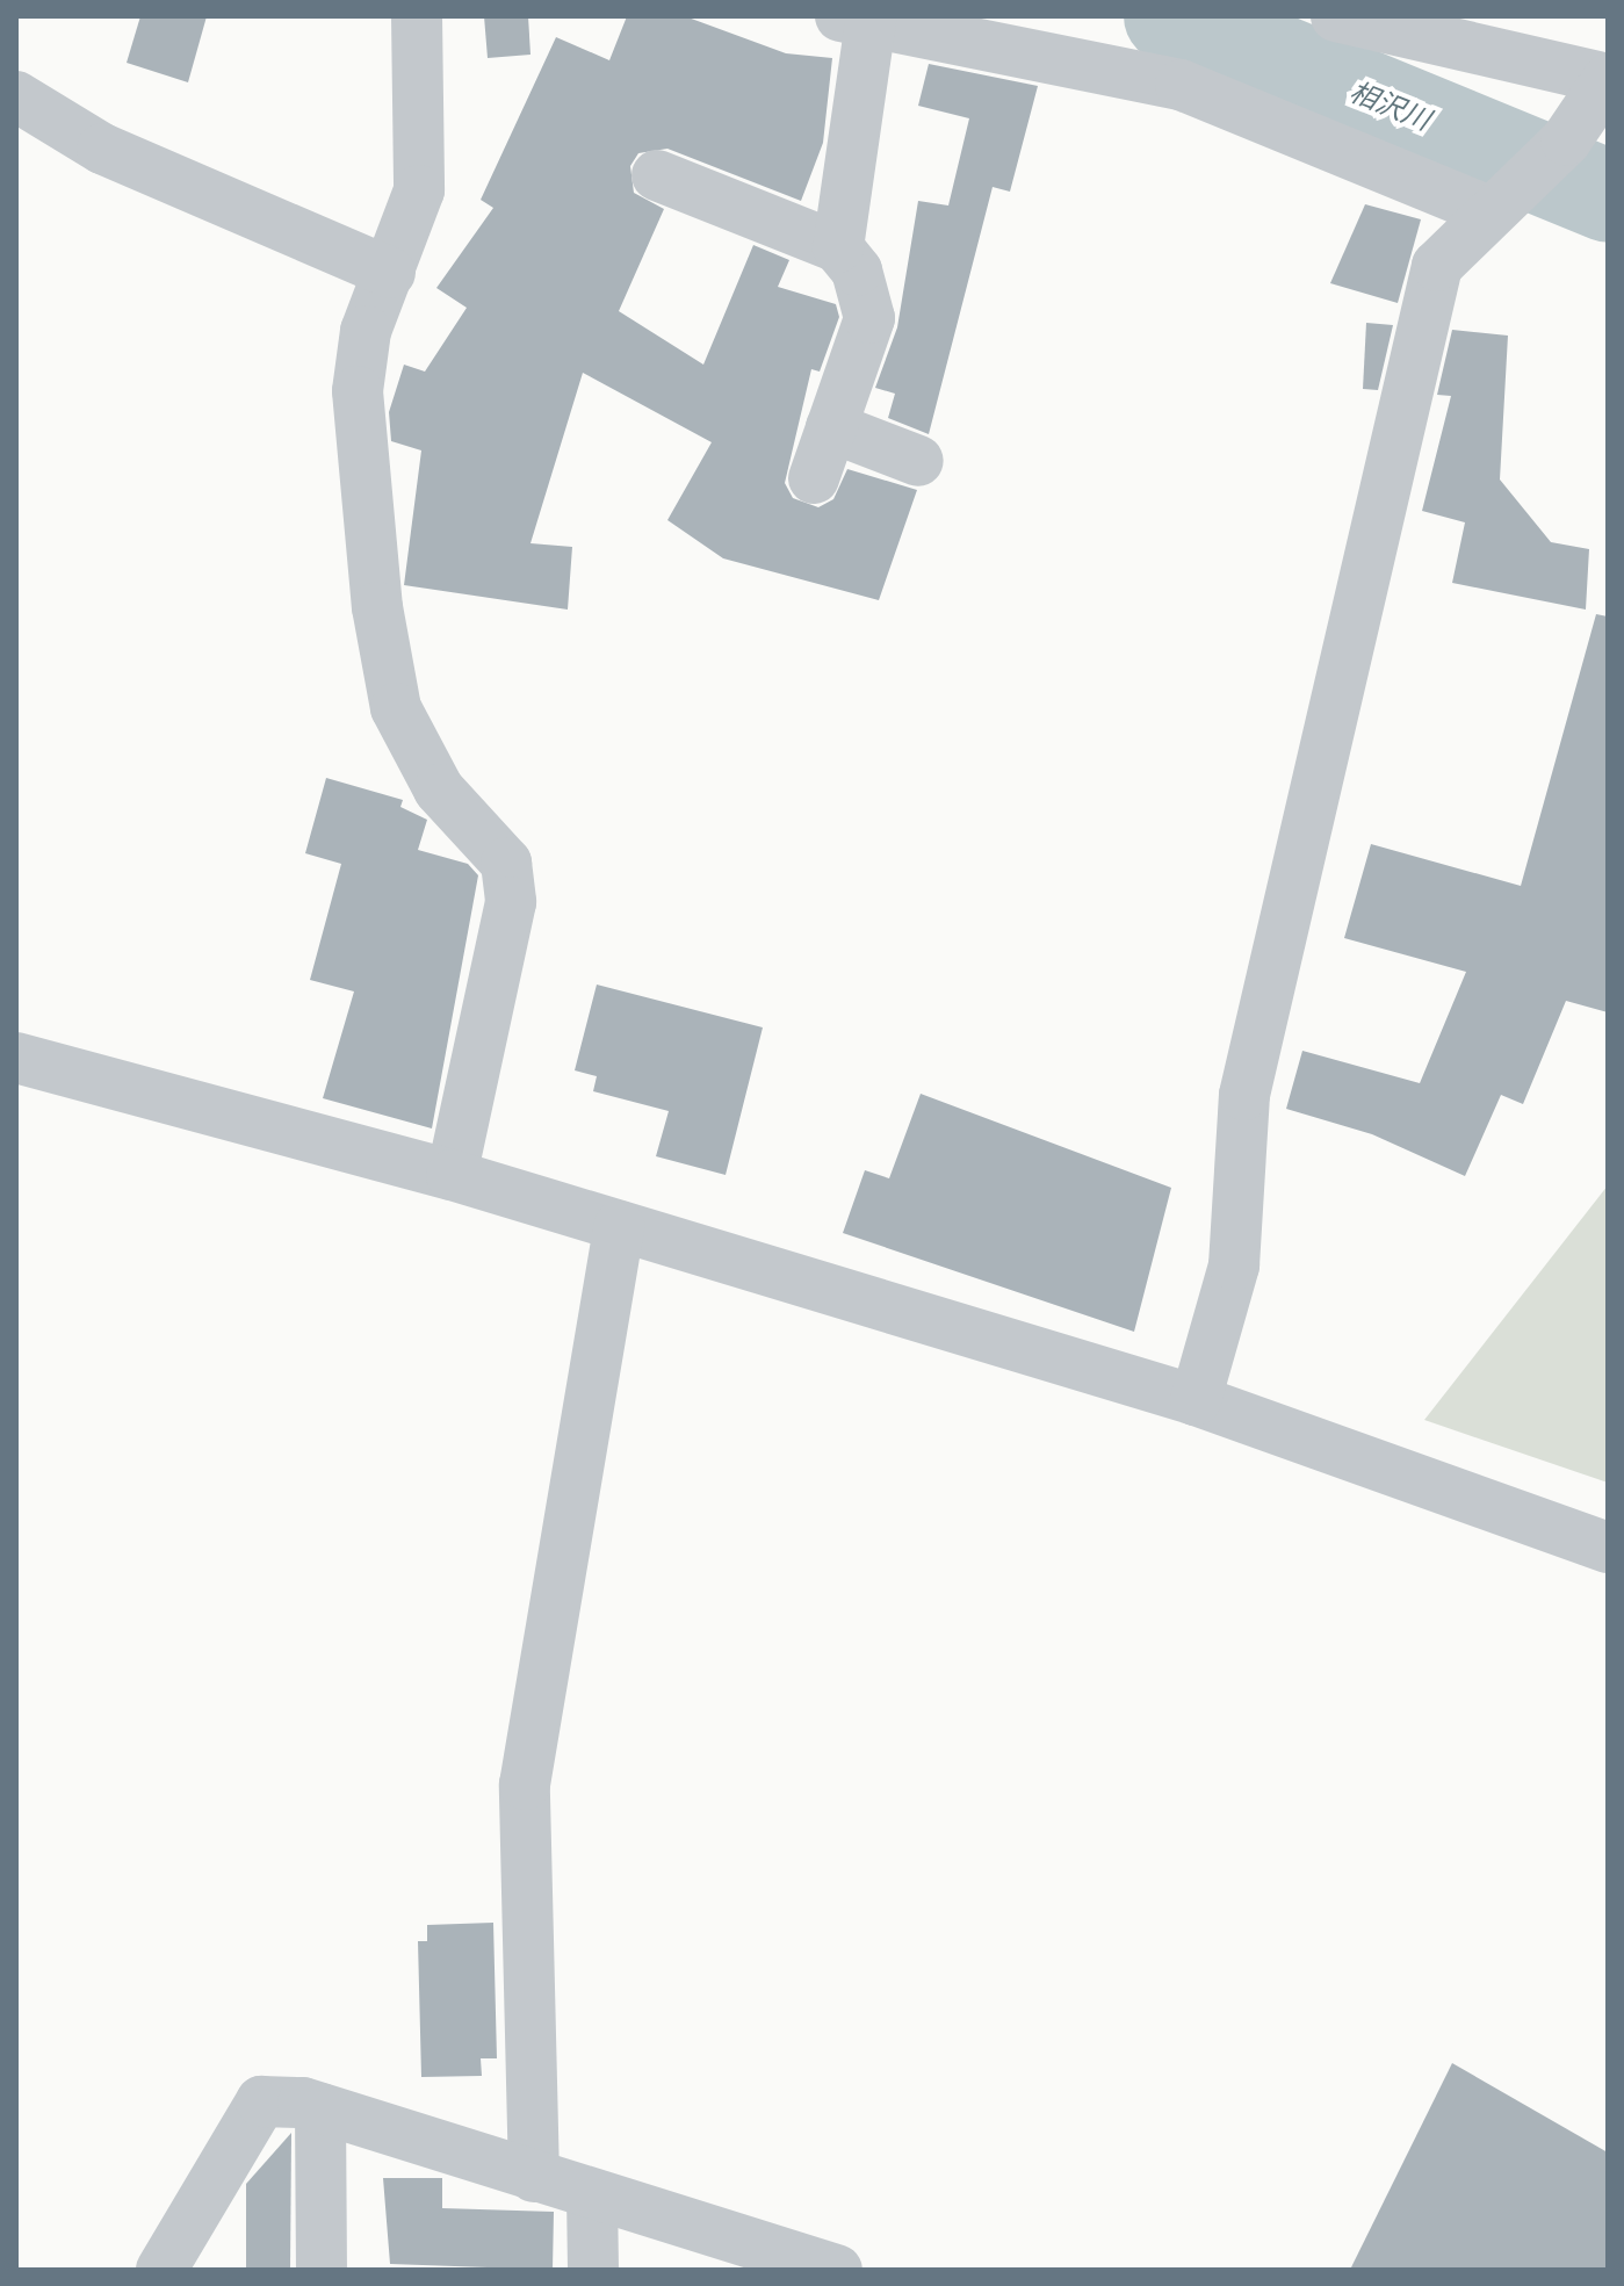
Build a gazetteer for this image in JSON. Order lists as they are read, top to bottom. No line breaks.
{"water":["相沢川"]}
